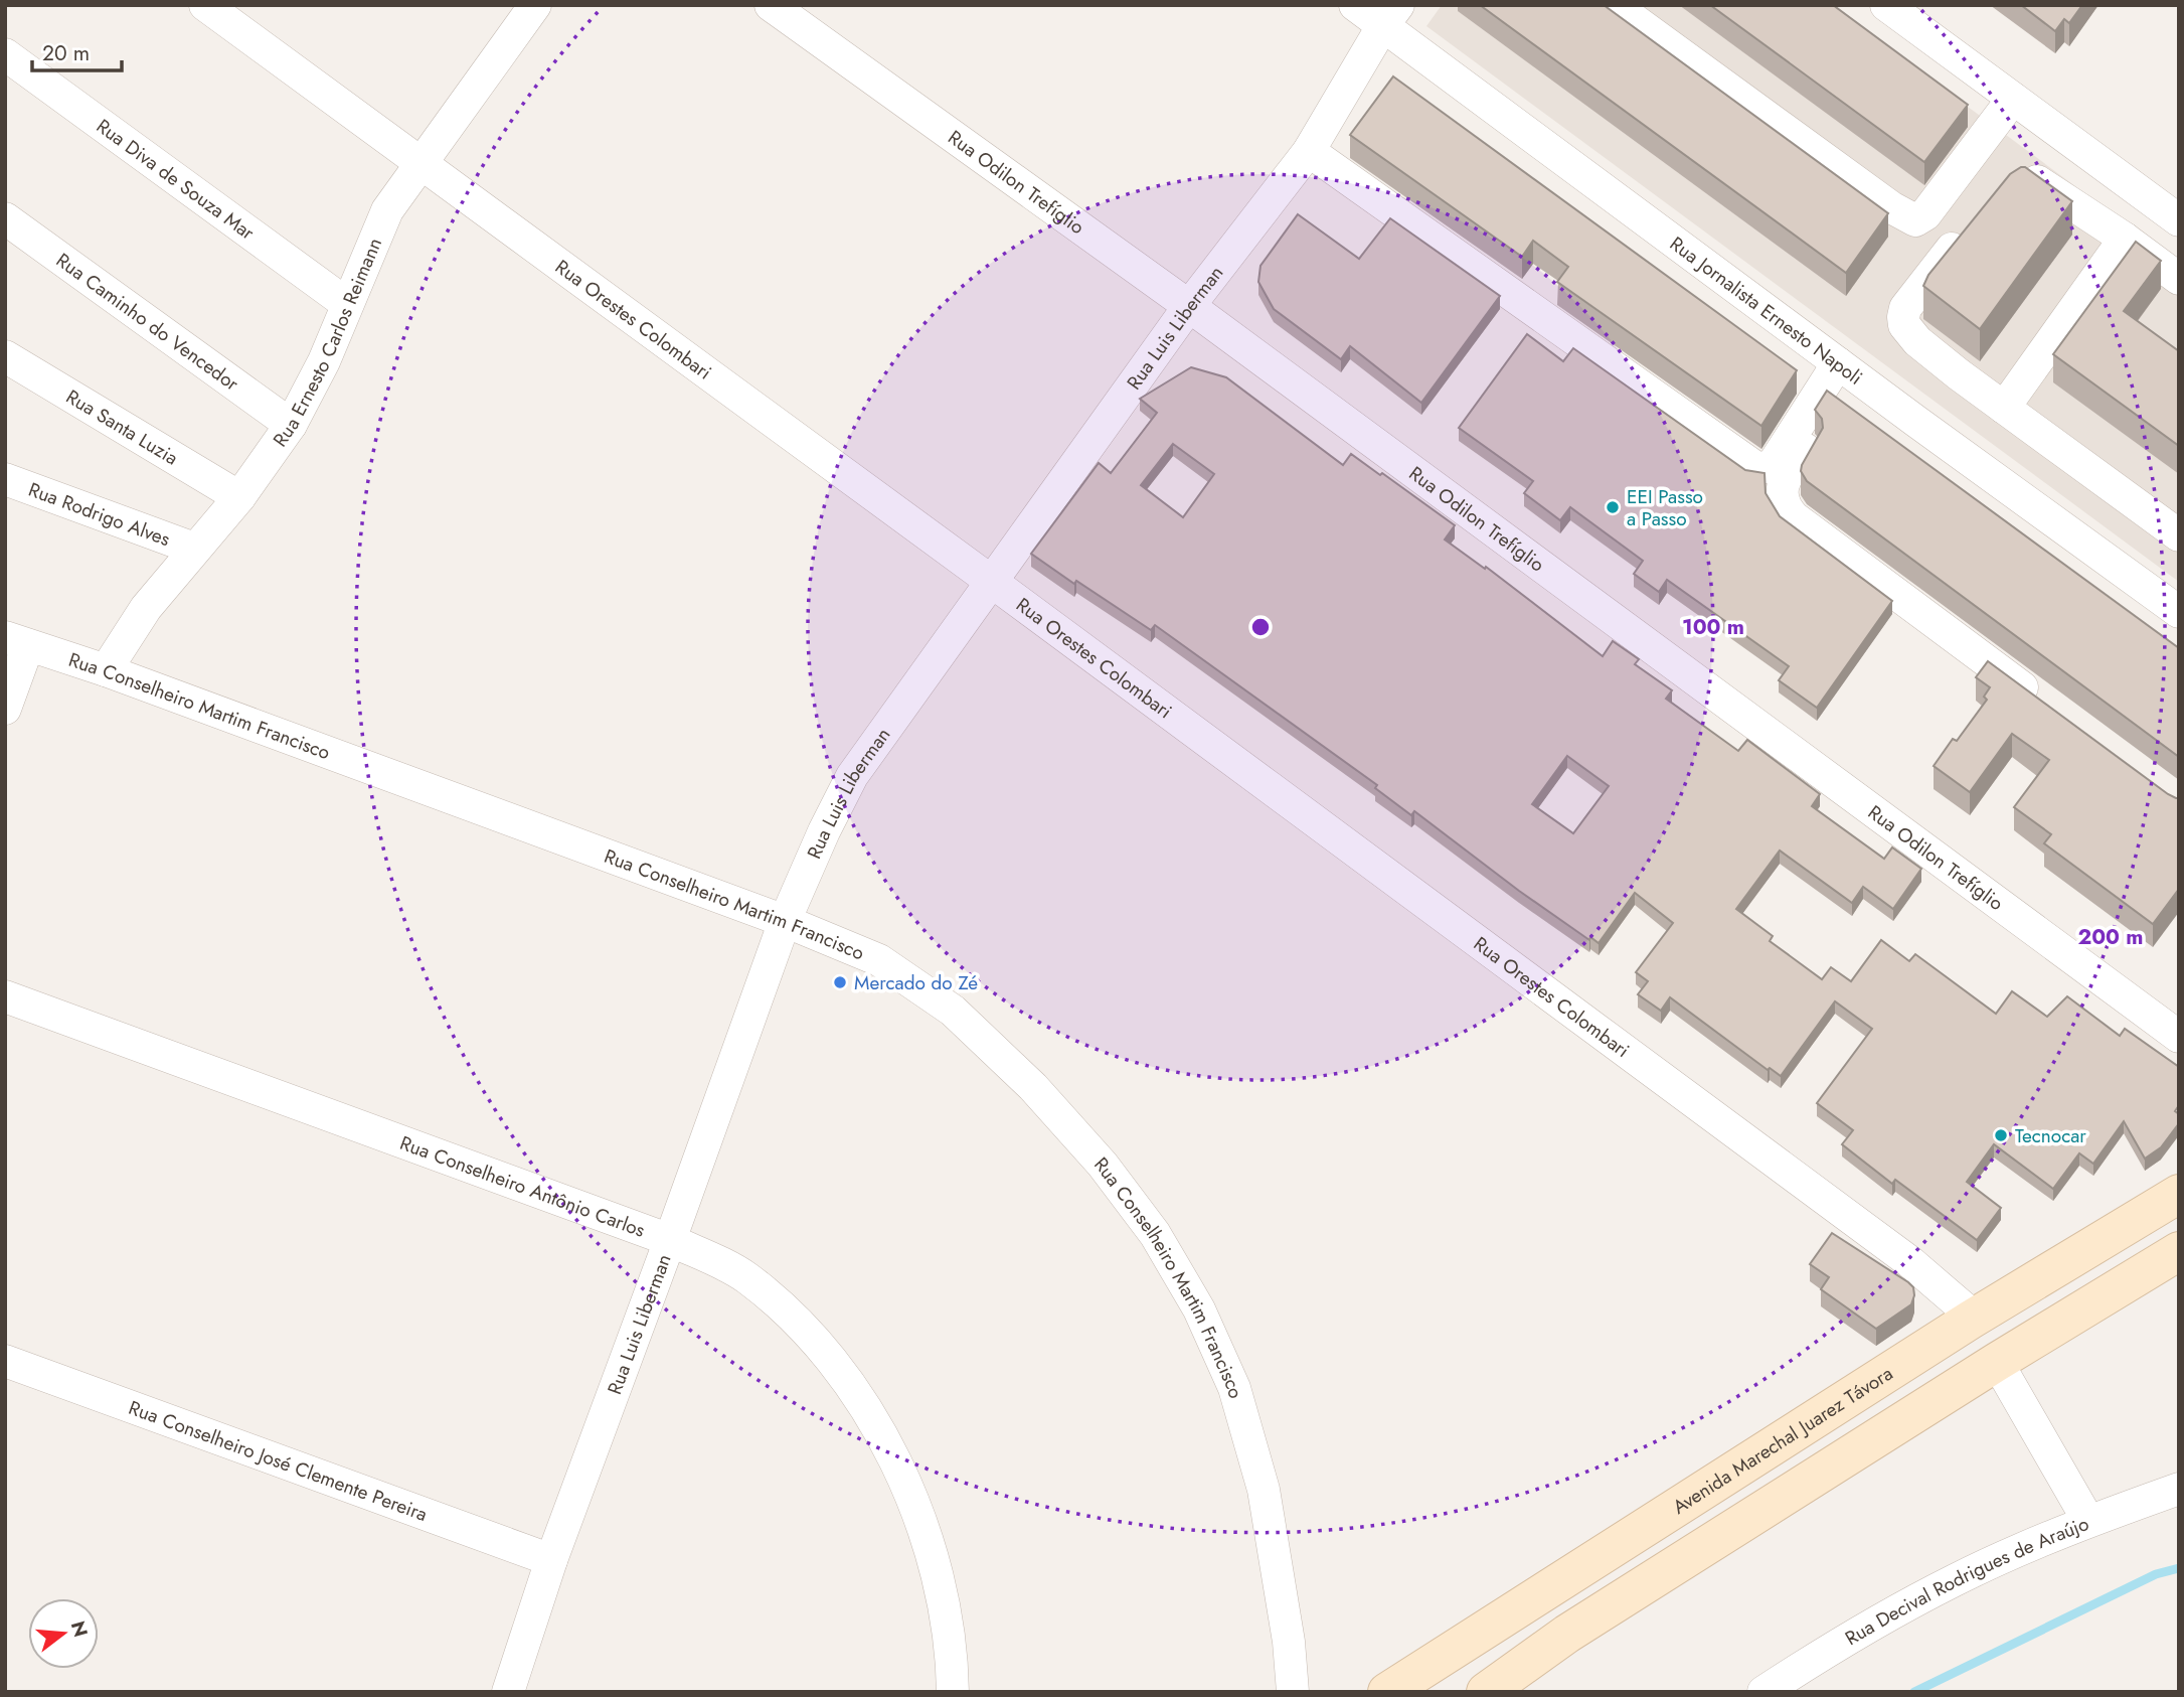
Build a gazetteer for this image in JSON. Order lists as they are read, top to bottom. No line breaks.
{"streets":{"street":["Rua Diva de Souza Mar","Rua Odilon Trefíglio","Rua Jornalista Ernesto Napoli","Rua Orestes Colombari","Rua Caminho do Vencedor","Rua Luis Liberman","Rua Ernesto Carlos Reimann","Rua Santa Luzia","Rua Rodrigo Alves","Rua Conselheiro Martim Francisco","Rua Conselheiro Antônio Carlos","Avenida Marechal Juarez Távora","Rua Conselheiro José Clemente Pereira","Rua Decival Rodrigues de Araújo"]},"crossings":[["Rua Diva de Souza Mar","Rua Ernesto Carlos Reimann"],["Rua Odilon Trefíglio","Rua Luis Liberman"],["Rua Jornalista Ernesto Napoli","Rua Luis Liberman"],["Rua Orestes Colombari","Rua Luis Liberman"],["Rua Orestes Colombari","Rua Ernesto Carlos Reimann"],["Rua Orestes Colombari","Avenida Marechal Juarez Távora"],["Rua Caminho do Vencedor","Rua Ernesto Carlos Reimann"],["Rua Luis Liberman","Rua Conselheiro Martim Francisco"],["Rua Luis Liberman","Rua Conselheiro Antônio Carlos"],["Rua Luis Liberman","Rua Conselheiro José Clemente Pereira"],["Rua Ernesto Carlos Reimann","Rua Santa Luzia"],["Rua Ernesto Carlos Reimann","Rua Rodrigo Alves"],["Rua Ernesto Carlos Reimann","Rua Conselheiro Martim Francisco"]],"places":["EEI Passo a Passo","Mercado do Zé","Tecnocar"],"scale_bar":"20 m","north":"right","rings":["100 m","200 m"]}
